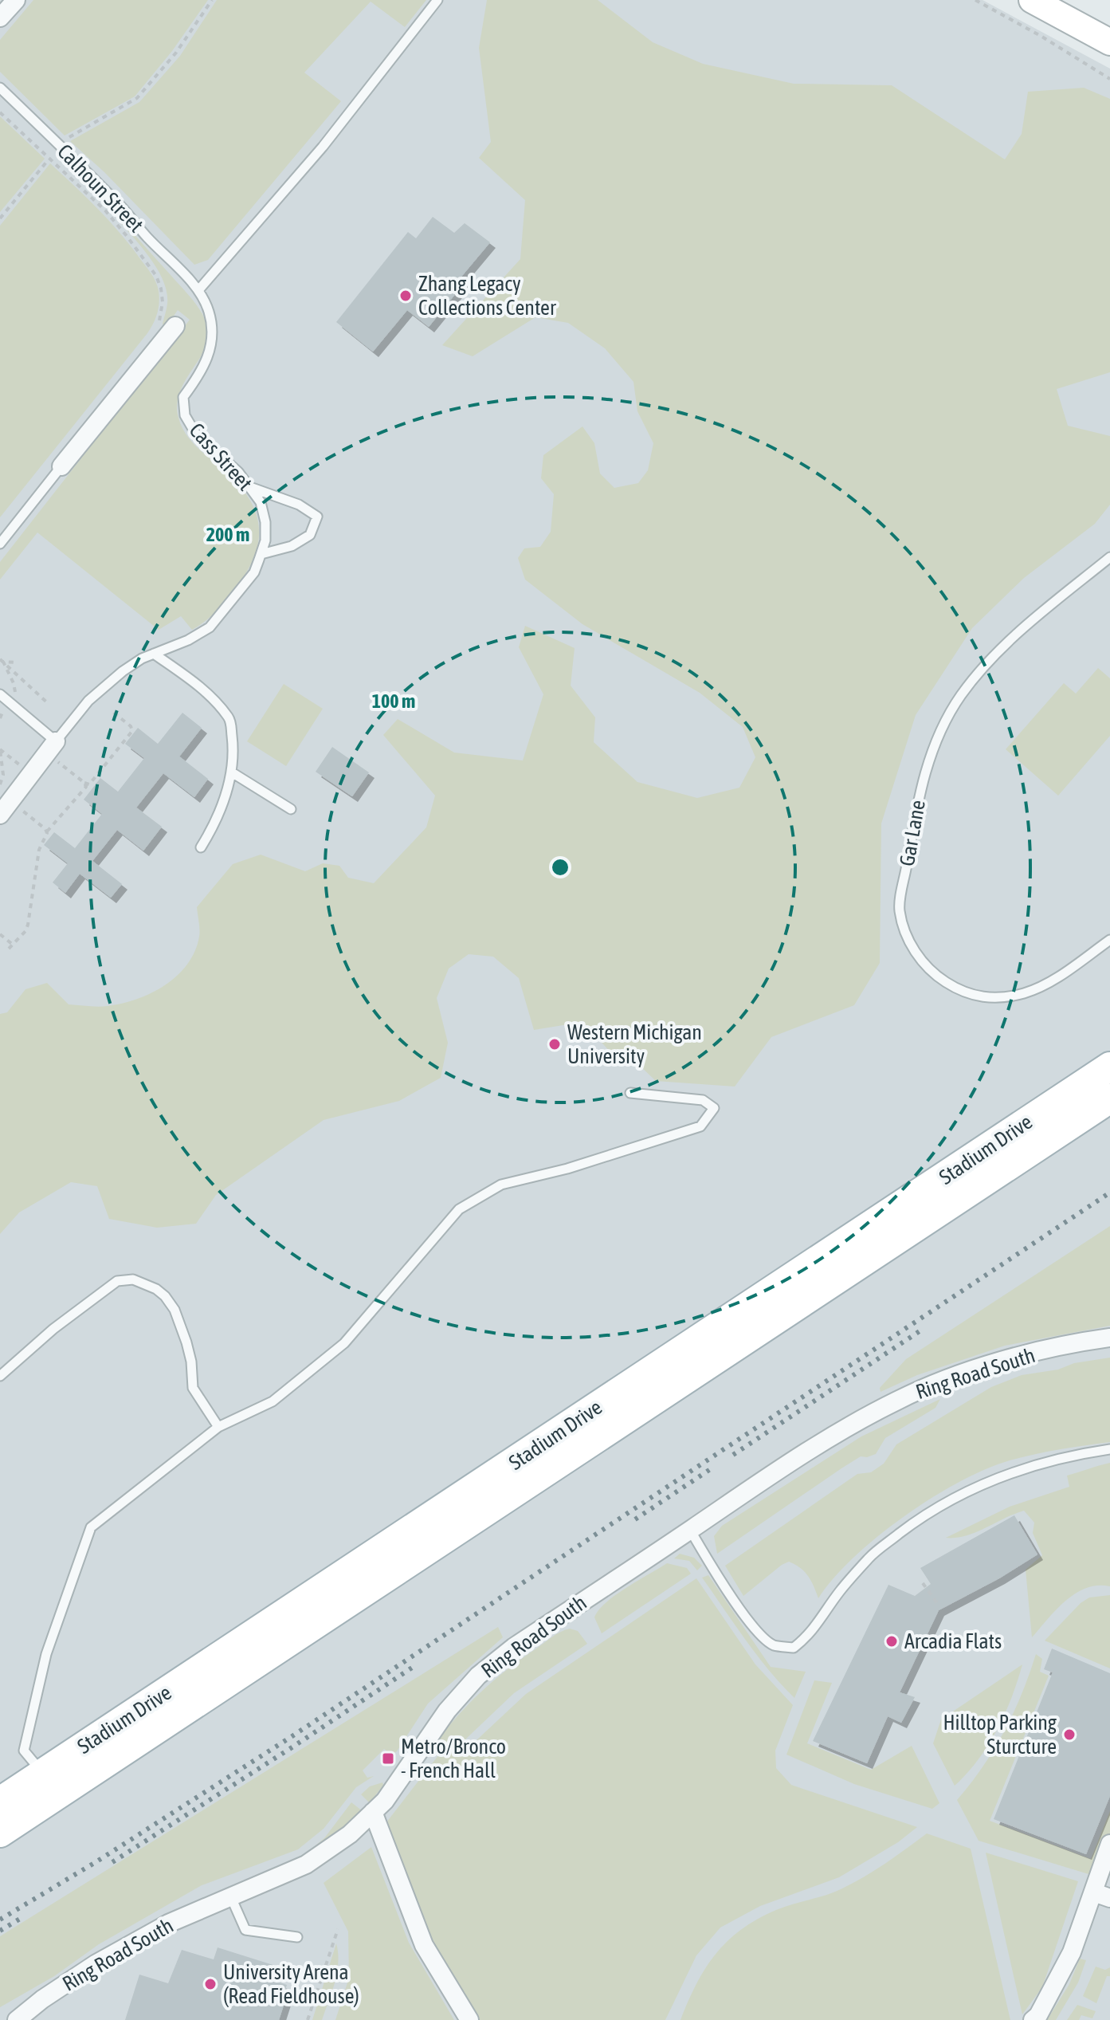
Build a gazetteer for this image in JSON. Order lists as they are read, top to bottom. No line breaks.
{"streets":{"main road":["Stadium Drive"],"street":["Cass Street","Ring Road South"],"lane":["Calhoun Street","Gar Lane"]},"crossings":[["Calhoun Street","Cass Street"]],"places":{"other":["Zhang Legacy Collections Center","Western Michigan University","Arcadia Flats","Hilltop Parking Sturcture","University Arena (Read Fieldhouse)"],"transit":["Metro/Bronco - French Hall"]},"rings":["200 m","100 m"]}
